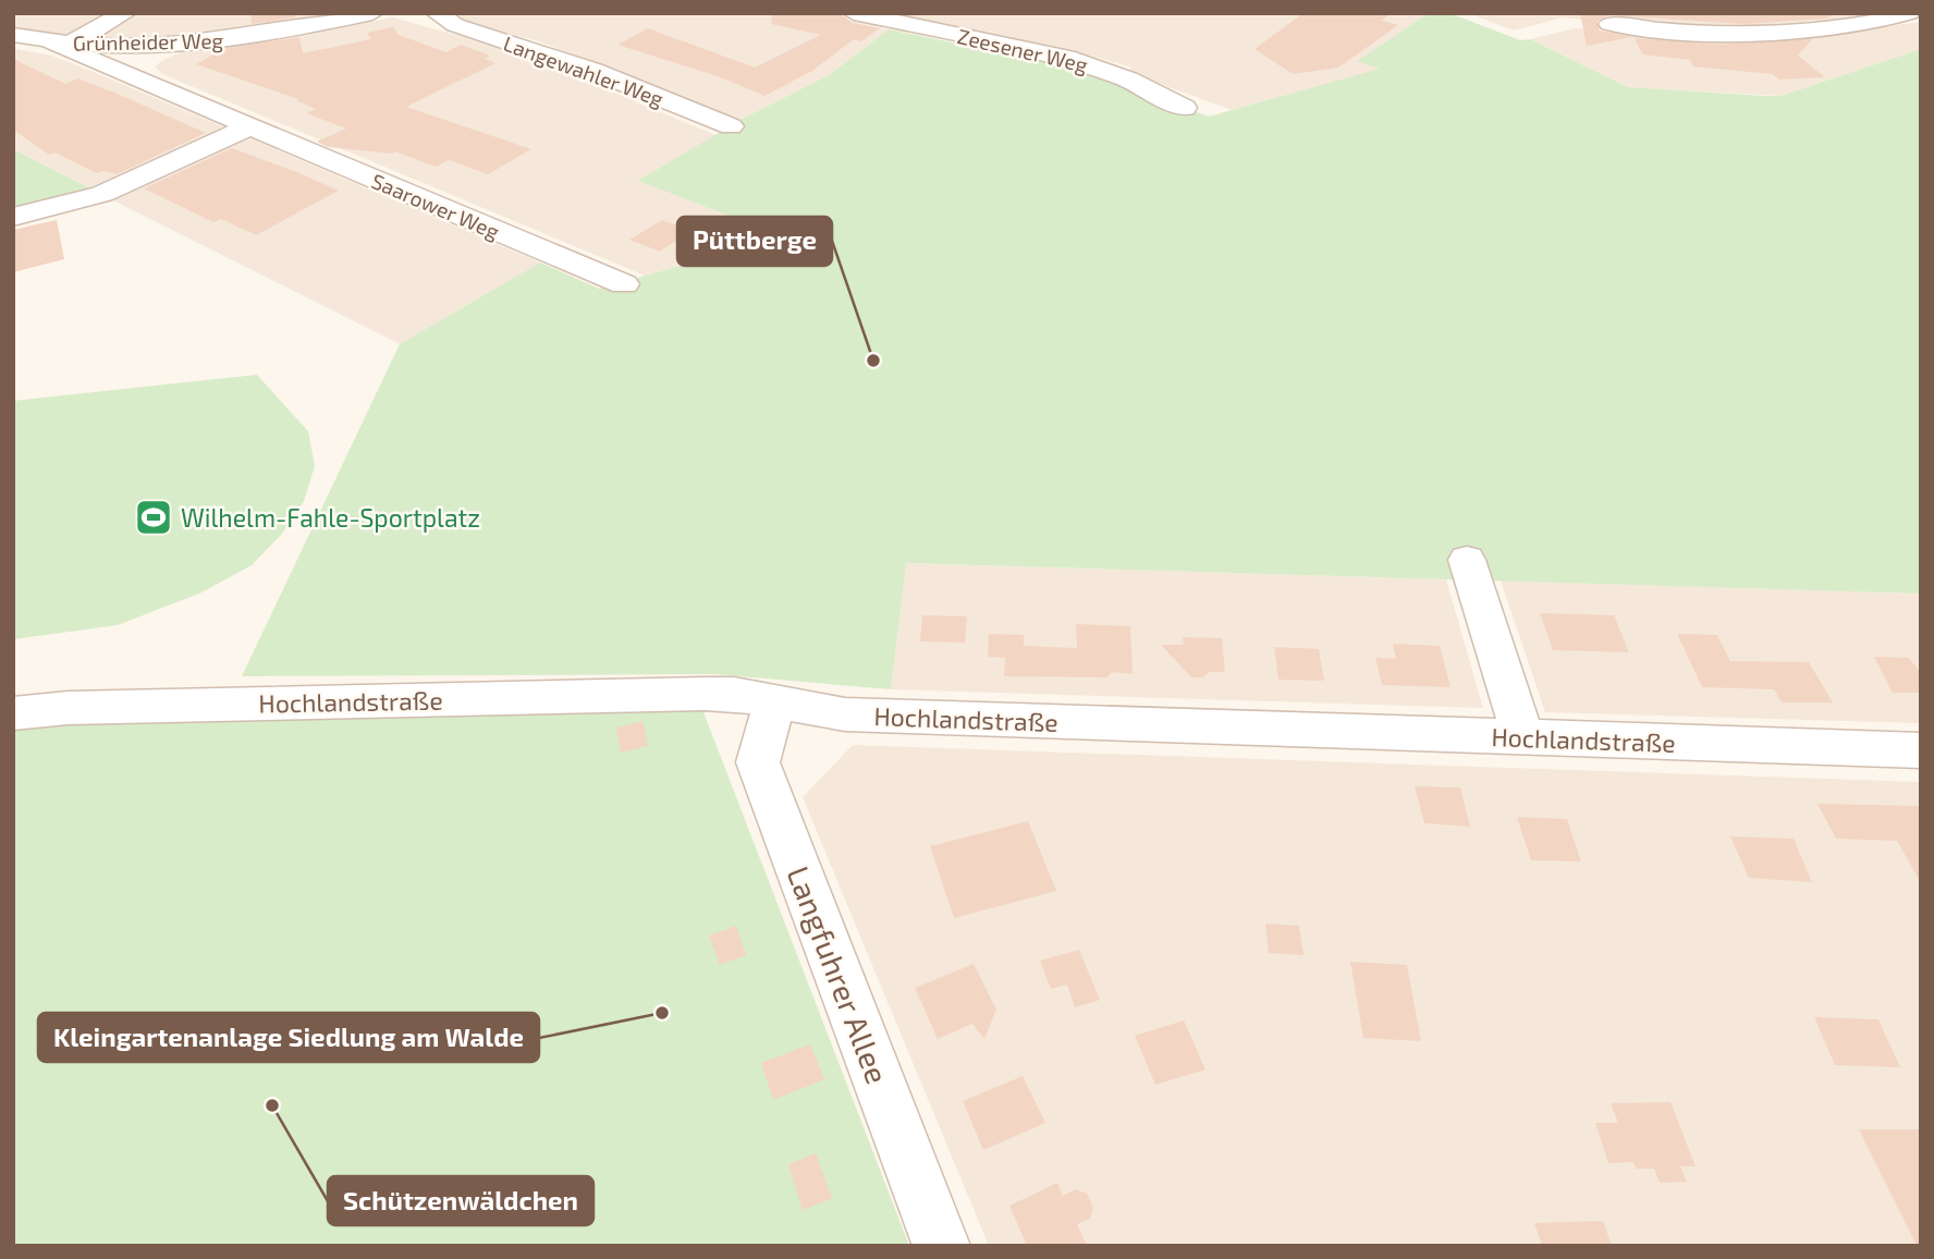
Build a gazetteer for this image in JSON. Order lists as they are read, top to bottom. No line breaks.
{"streets":{"street":["Grünheider Weg","Zeesener Weg","Langewahler Weg","Saarower Weg","Hochlandstraße","Langfuhrer Allee"]},"crossings":[["Grünheider Weg","Saarower Weg"],["Hochlandstraße","Langfuhrer Allee"]],"places":{"other":["Püttberge","Kleingartenanlage Siedlung am Walde","Schützenwäldchen"],"sports":["Wilhelm-Fahle-Sportplatz"]}}
